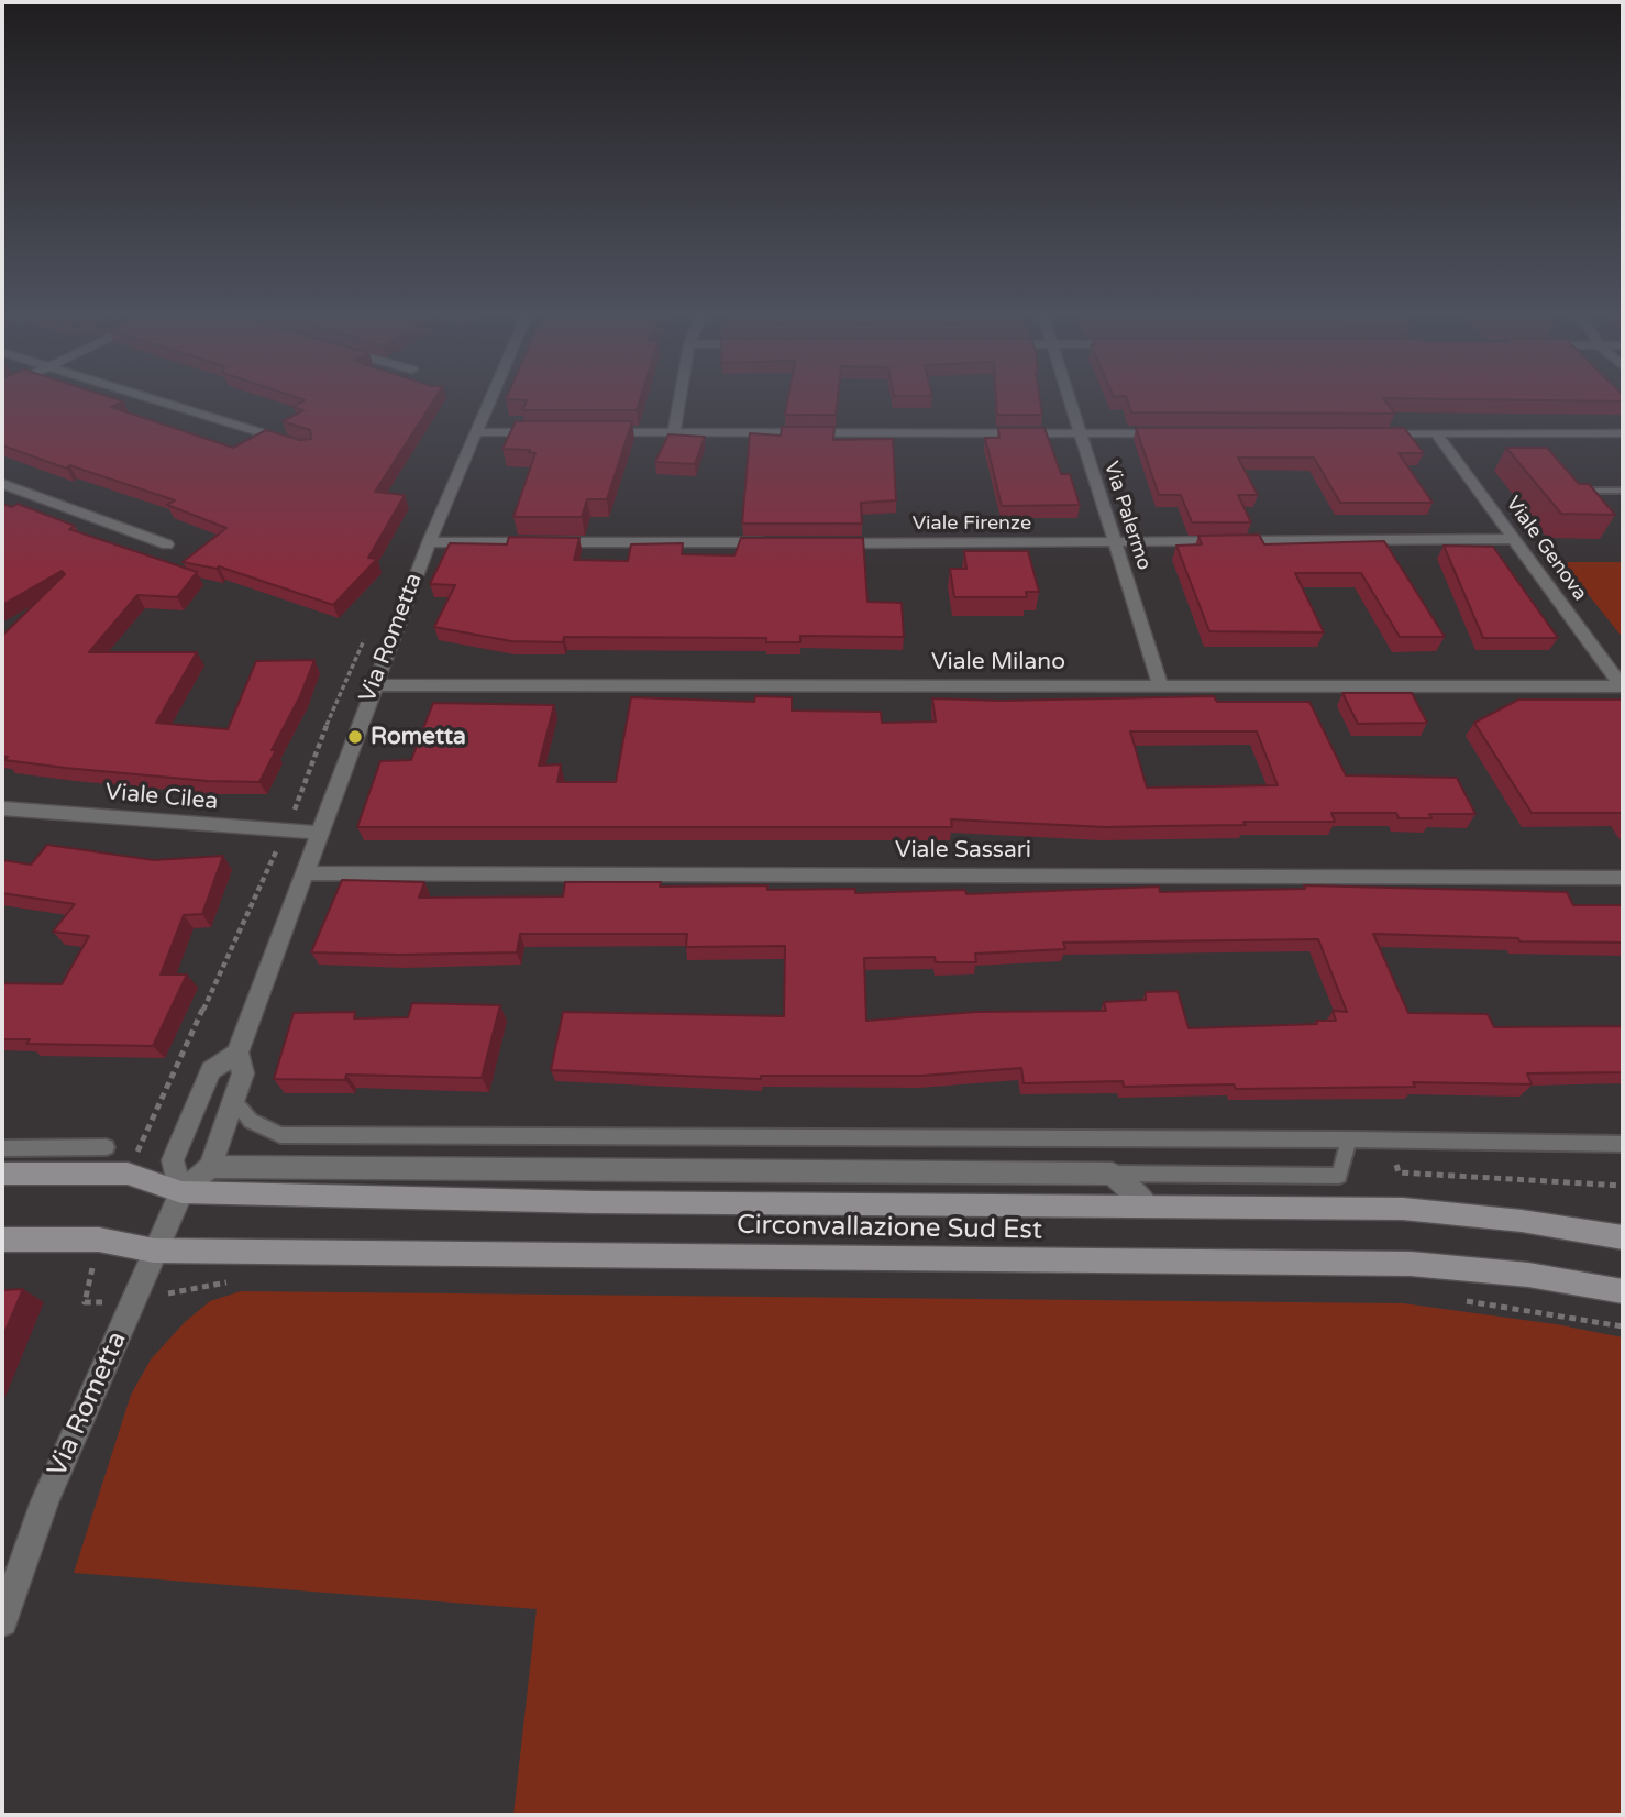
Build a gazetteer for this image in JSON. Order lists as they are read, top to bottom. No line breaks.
{"streets":{"main road":["Circonvallazione Sud Est"],"street":["Via Palermo","Viale Firenze","Viale Genova","Via Rometta","Viale Milano","Viale Cilea","Viale Sassari"]},"crossings":[["Via Palermo","Viale Firenze"],["Via Palermo","Viale Milano"],["Viale Firenze","Viale Genova"],["Viale Genova","Viale Milano"],["Via Rometta","Viale Milano"],["Via Rometta","Viale Cilea"],["Via Rometta","Viale Sassari"],["Via Rometta","Circonvallazione Sud Est"]],"places":["Rometta"]}
